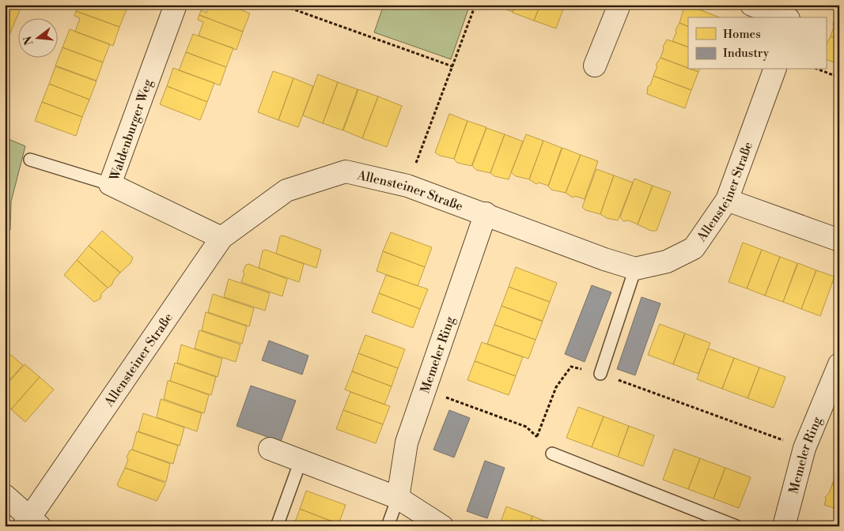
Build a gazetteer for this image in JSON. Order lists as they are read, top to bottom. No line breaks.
{"streets":{"street":["Waldenburger Weg","Allensteiner Straße","Memeler Ring"]},"crossings":[["Waldenburger Weg","Allensteiner Straße"],["Allensteiner Straße","Memeler Ring"]],"legend":["Homes","Industry"],"north":"left"}
